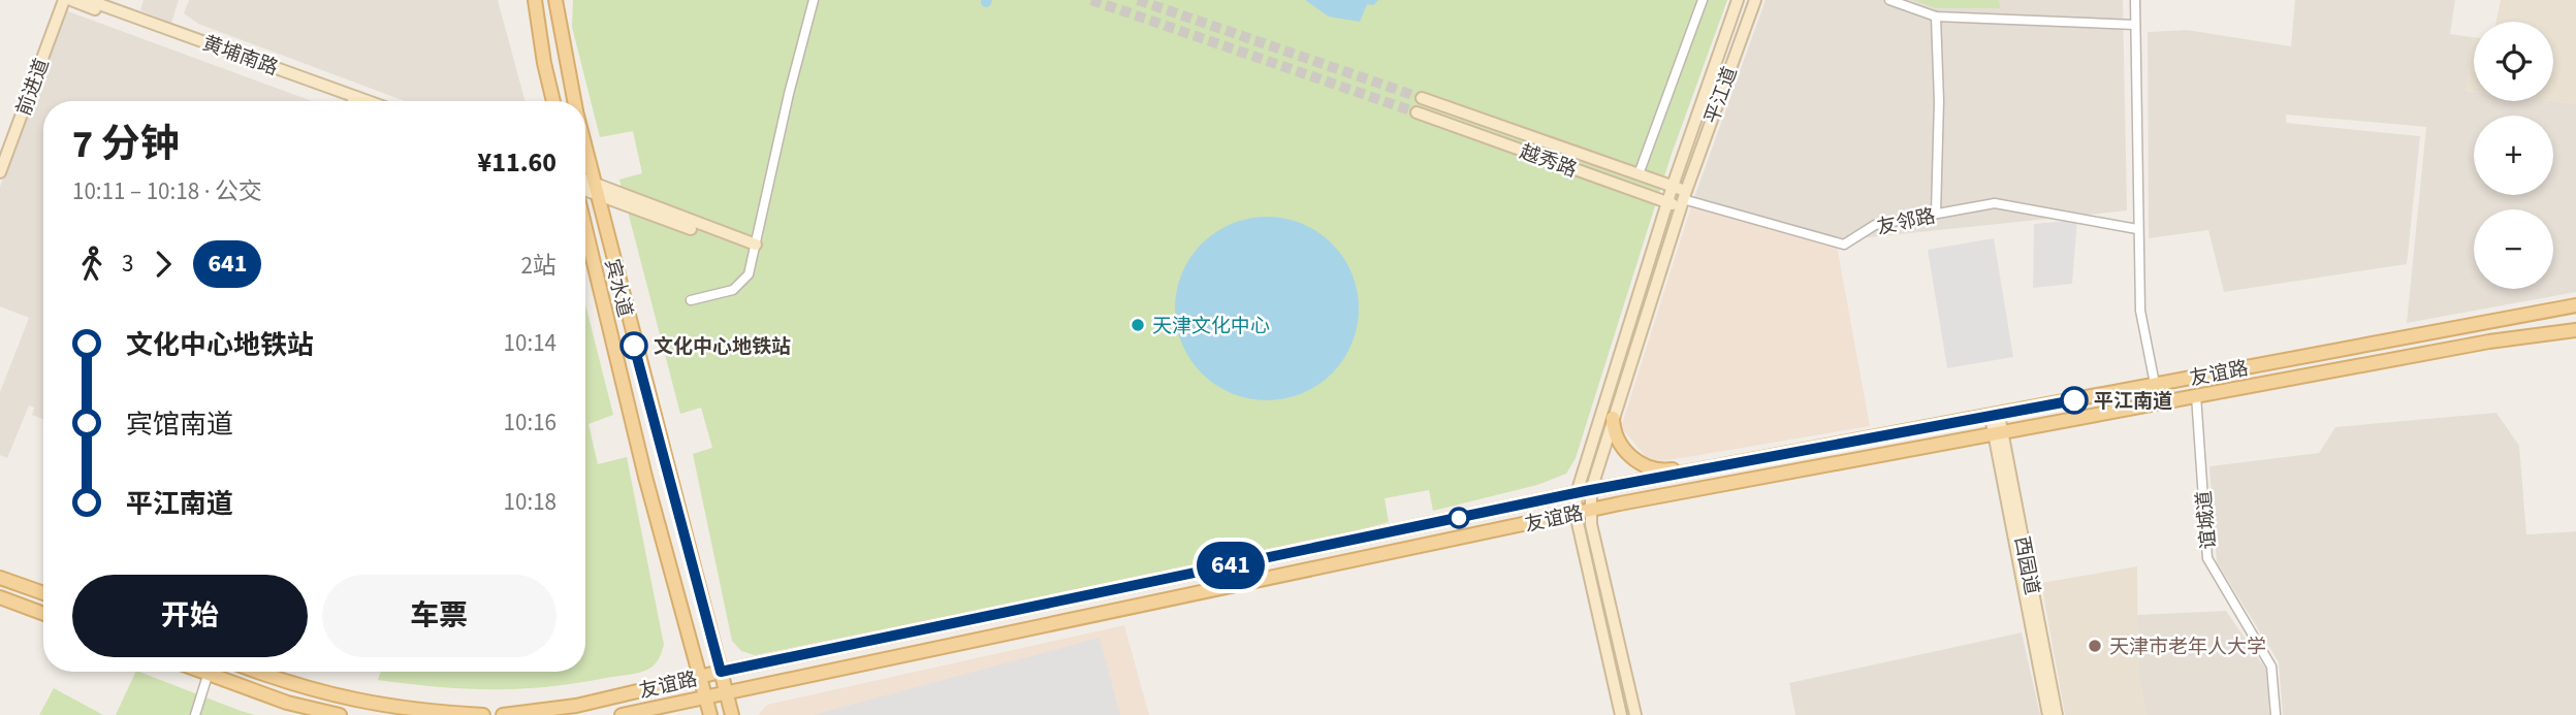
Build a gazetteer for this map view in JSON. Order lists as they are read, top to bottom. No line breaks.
{"streets":{"main road":["宾水道","友谊路"],"street":["黄埔南路","前进道","平江道","越秀路","友邻路","谊城道","西园道"]},"crossings":[["平江道","越秀路"],["平江道","友邻路"],["平江道","友谊路"],["越秀路","友邻路"],["宾水道","友谊路"],["友谊路","谊城道"],["友谊路","西园道"]],"places":["天津文化中心","文化中心地铁站","平江南道","天津市老年人大学"],"lines":["bus line 641"],"page":{"on_map":"641","map_buttons":["+","−"],"heading":["7 分钟","10:11 – 10:18 · 公交","¥11.60"],"legs":["3","641","2站"],"list":[{"name":"文化中心地铁站","value":"10:14"},{"name":"宾馆南道","value":"10:16"},{"name":"平江南道","value":"10:18"}],"buttons":["开始","车票"]}}
